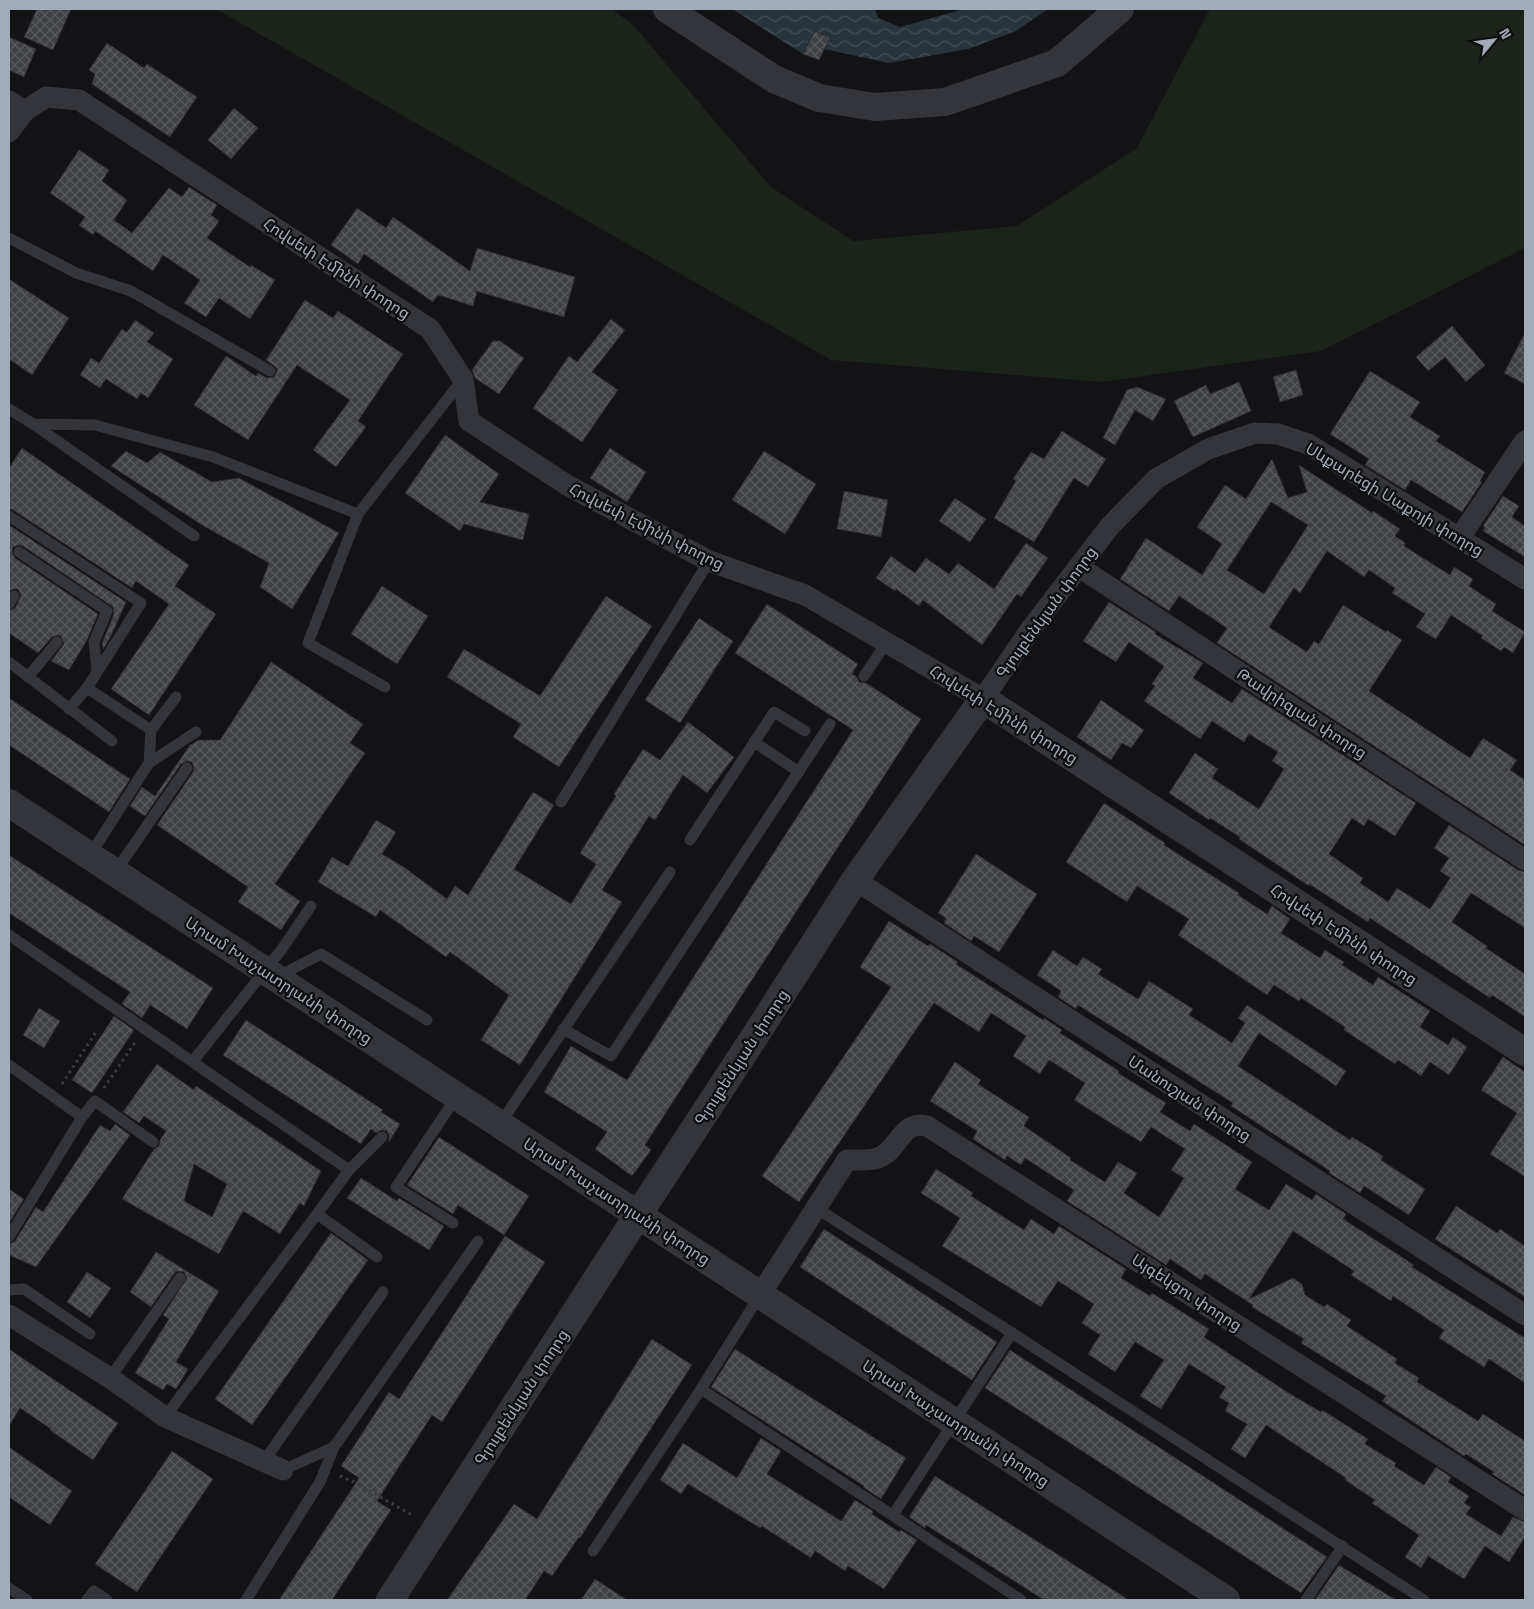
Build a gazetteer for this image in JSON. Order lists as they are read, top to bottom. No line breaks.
{"streets":{"street":["Հովսեփ Էմինի փողոց","Սևքարեցի Սաքոյի փողոց","Գյուլբենկյան փողոց","Թավրիզյան փողոց","Արամ Խաչատրյանի փողոց","Մանուշյան փողոց","Այգեկցու փողոց"]},"crossings":[["Հովսեփ Էմինի փողոց","Գյուլբենկյան փողոց"],["Սևքարեցի Սաքոյի փողոց","Գյուլբենկյան փողոց"],["Գյուլբենկյան փողոց","Թավրիզյան փողոց"],["Գյուլբենկյան փողոց","Արամ Խաչատրյանի փողոց"],["Գյուլբենկյան փողոց","Մանուշյան փողոց"]],"north":"top right"}
